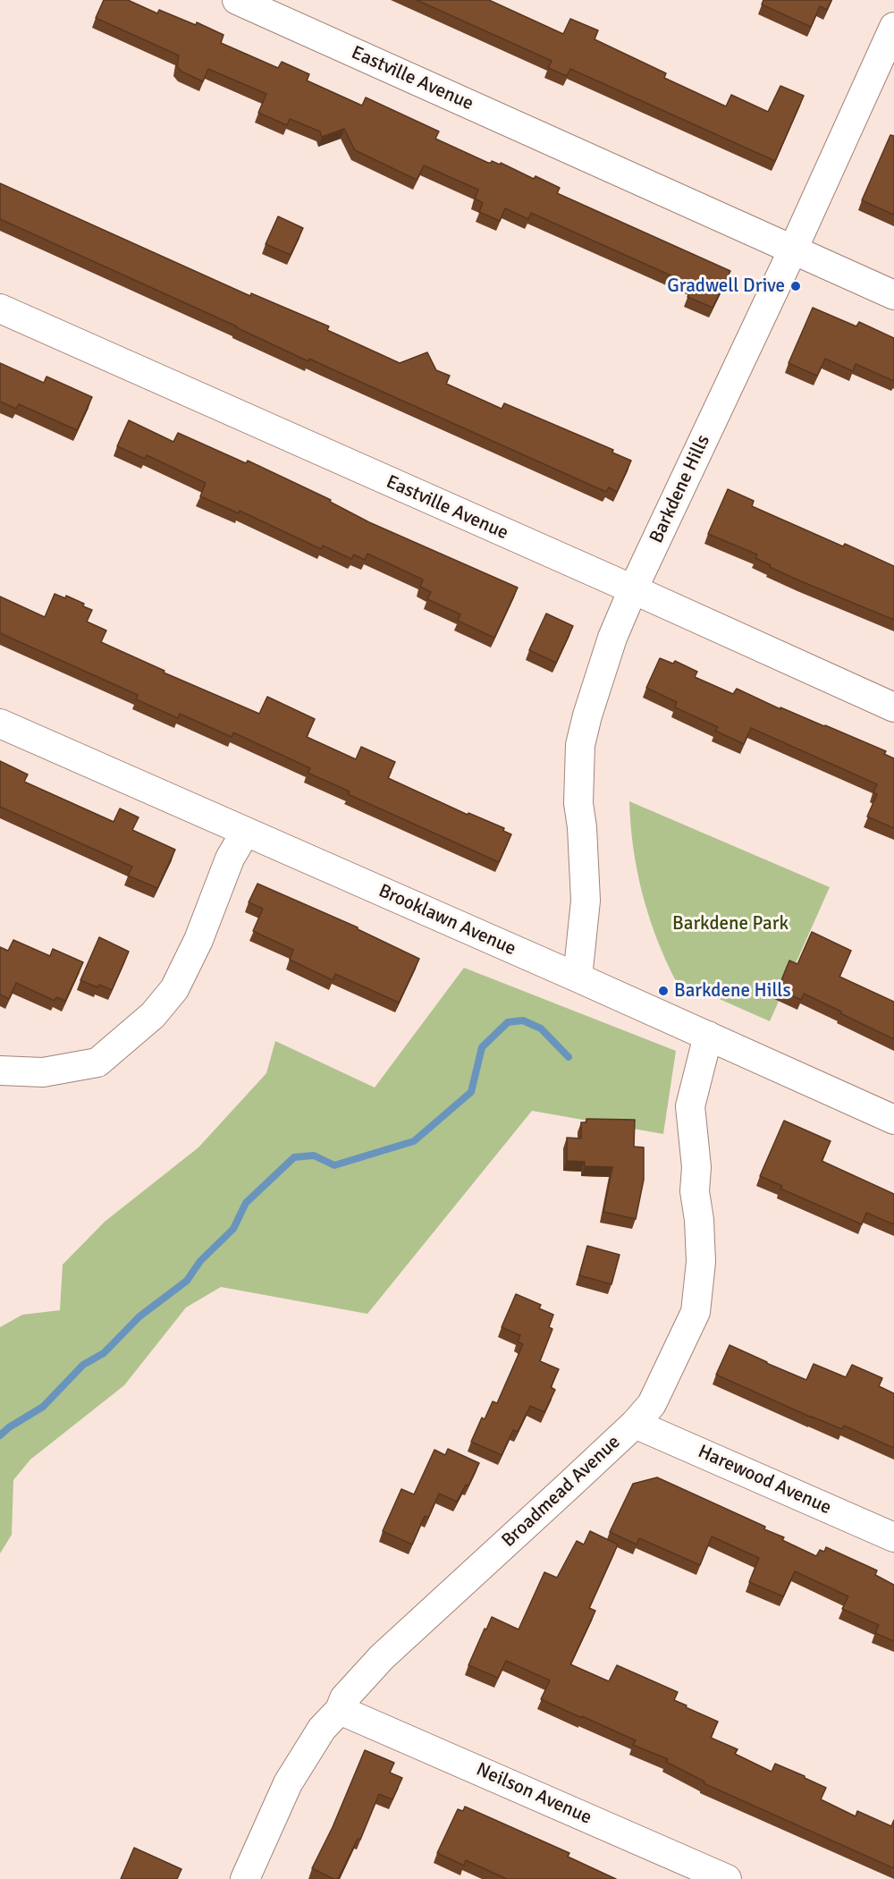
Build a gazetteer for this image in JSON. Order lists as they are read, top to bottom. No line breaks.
{"streets":{"street":["Eastville Avenue","Barkdene Hills","Brooklawn Avenue","Harewood Avenue","Broadmead Avenue","Neilson Avenue"]},"crossings":[["Eastville Avenue","Barkdene Hills"],["Barkdene Hills","Brooklawn Avenue"],["Brooklawn Avenue","Broadmead Avenue"],["Harewood Avenue","Broadmead Avenue"],["Broadmead Avenue","Neilson Avenue"]],"parks":["Barkdene Park"],"places":["Gradwell Drive","Barkdene Hills"]}
